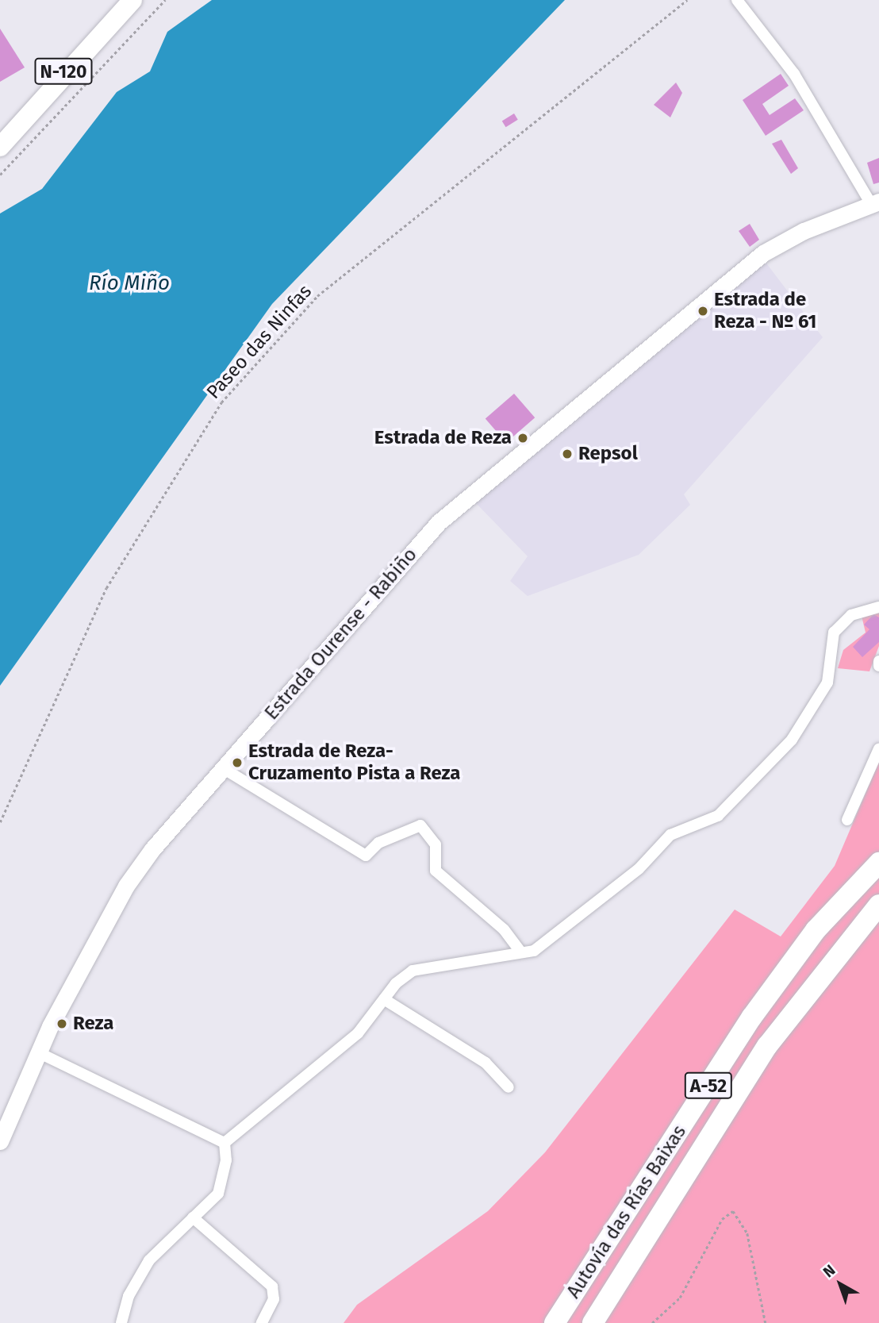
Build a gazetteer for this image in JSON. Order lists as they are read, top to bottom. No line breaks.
{"streets":{"highway":["N-120","A-52","Autovía das Rías Baixas"],"main road":["Estrada Ourense - Rabiño"],"path":["Paseo das Ninfas"]},"water":["Río Miño"],"places":["Estrada de Reza - Nº 61","Estrada de Reza","Repsol","Estrada de Reza- Cruzamento Pista a Reza","Reza"],"north":"top left"}
